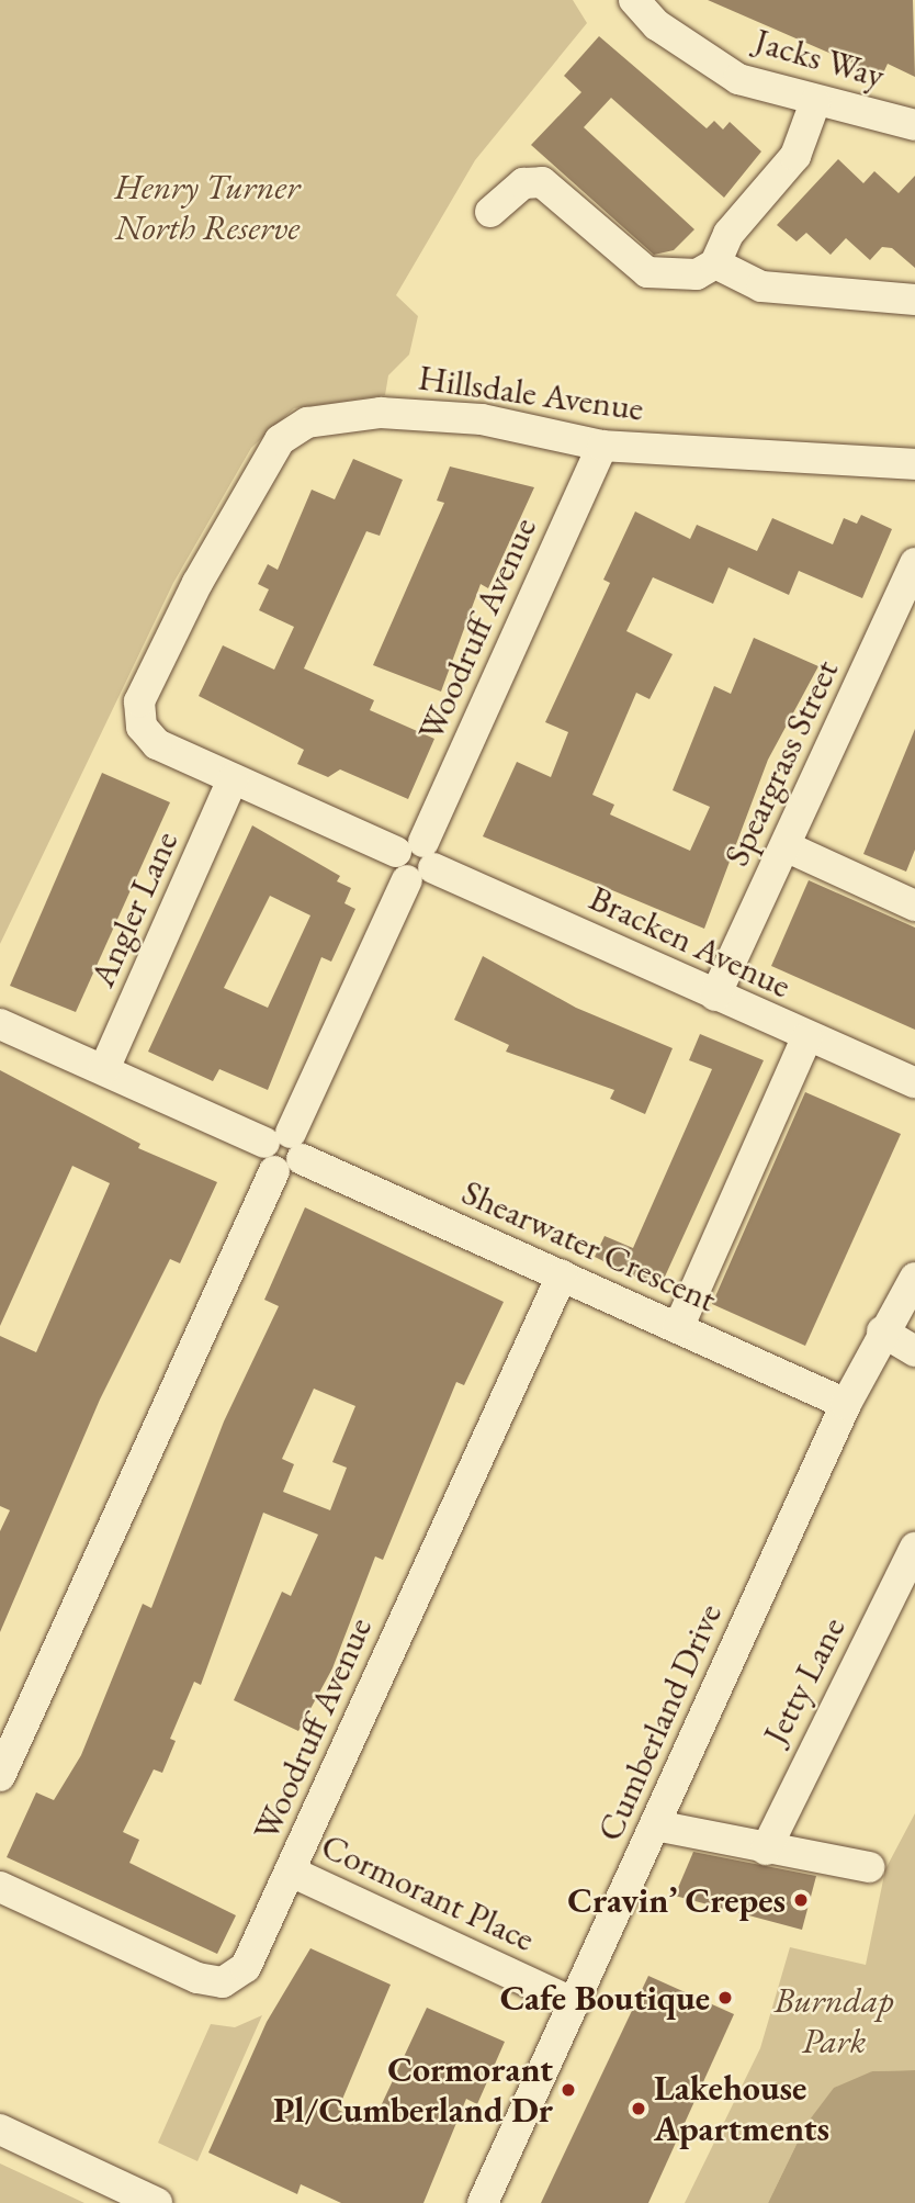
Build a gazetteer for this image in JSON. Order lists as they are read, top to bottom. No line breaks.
{"streets":{"street":["Jacks Way","Hillsdale Avenue","Woodruff Avenue","Speargrass Street","Angler Lane","Bracken Avenue","Shearwater Crescent","Jetty Lane","Cumberland Drive","Cormorant Place"]},"crossings":[["Hillsdale Avenue","Woodruff Avenue"],["Hillsdale Avenue","Bracken Avenue"],["Woodruff Avenue","Bracken Avenue"],["Woodruff Avenue","Shearwater Crescent"],["Woodruff Avenue","Cormorant Place"],["Speargrass Street","Bracken Avenue"],["Angler Lane","Bracken Avenue"],["Angler Lane","Shearwater Crescent"],["Shearwater Crescent","Cumberland Drive"],["Cumberland Drive","Cormorant Place"]],"parks":["Henry Turner North Reserve","Burndap Park"],"places":["Cravin’ Crepes","Cafe Boutique","Cormorant Pl/Cumberland Dr","Lakehouse Apartments"]}
